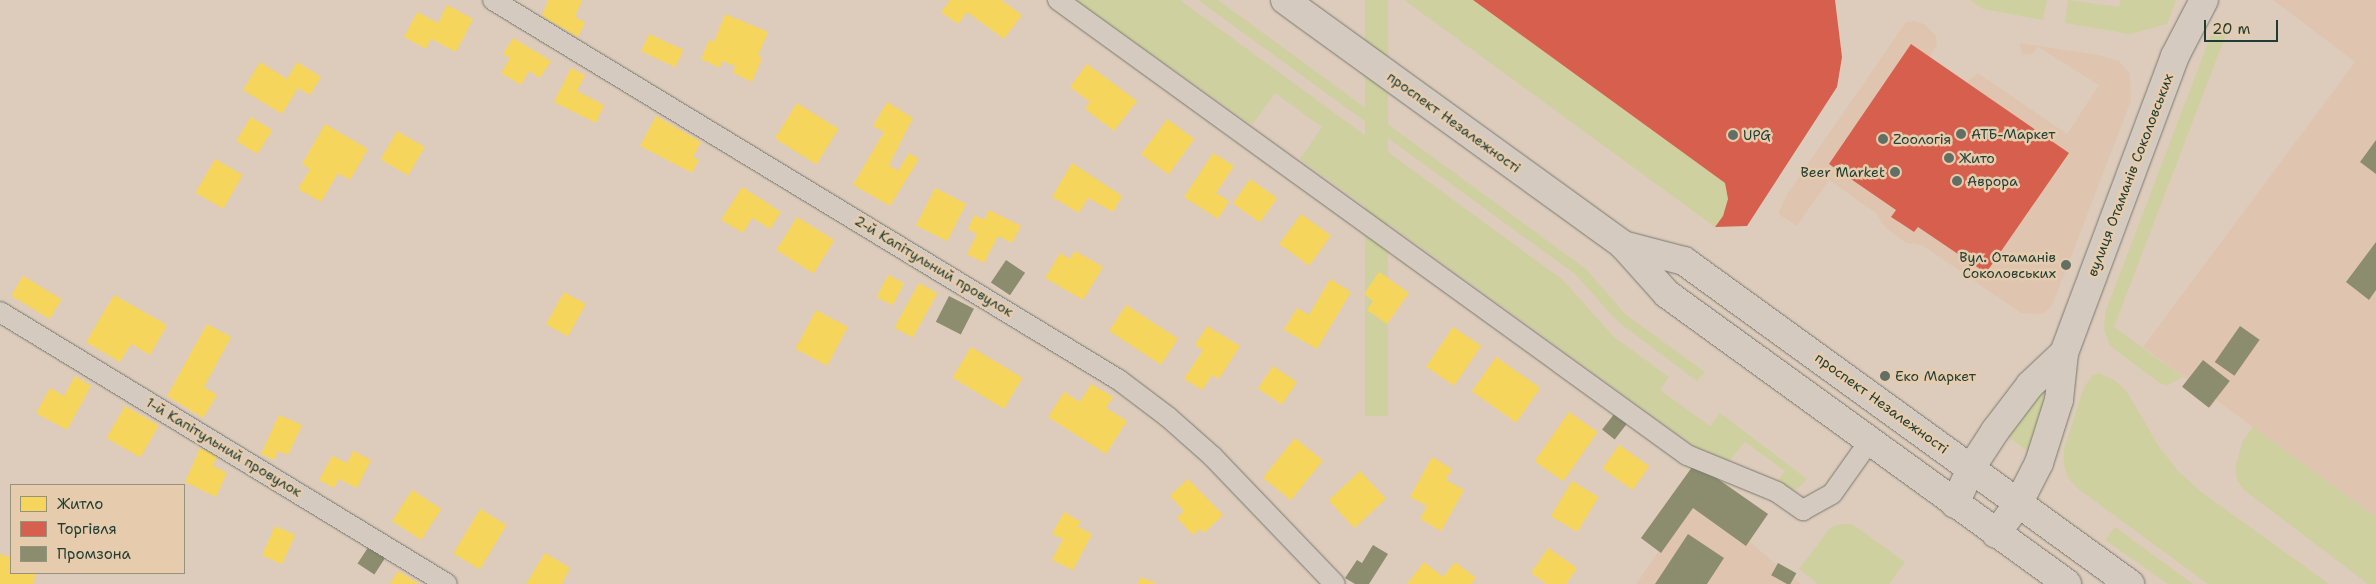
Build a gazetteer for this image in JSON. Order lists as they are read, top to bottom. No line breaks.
{"streets":{"main road":["проспект Незалежності","вулиця Отаманів Соколовських"],"street":["2-й Капітульний провулок","1-й Капітульний провулок"]},"crossings":[["проспект Незалежності","вулиця Отаманів Соколовських"]],"places":["АТБ-Маркет","UPG","Zooлогія","Жито","Beer Market","Аврора","Вул. Отаманів Соколовських","Еко Маркет"],"legend":["Житло","Торгівля","Промзона"],"scale_bar":"20 m"}
